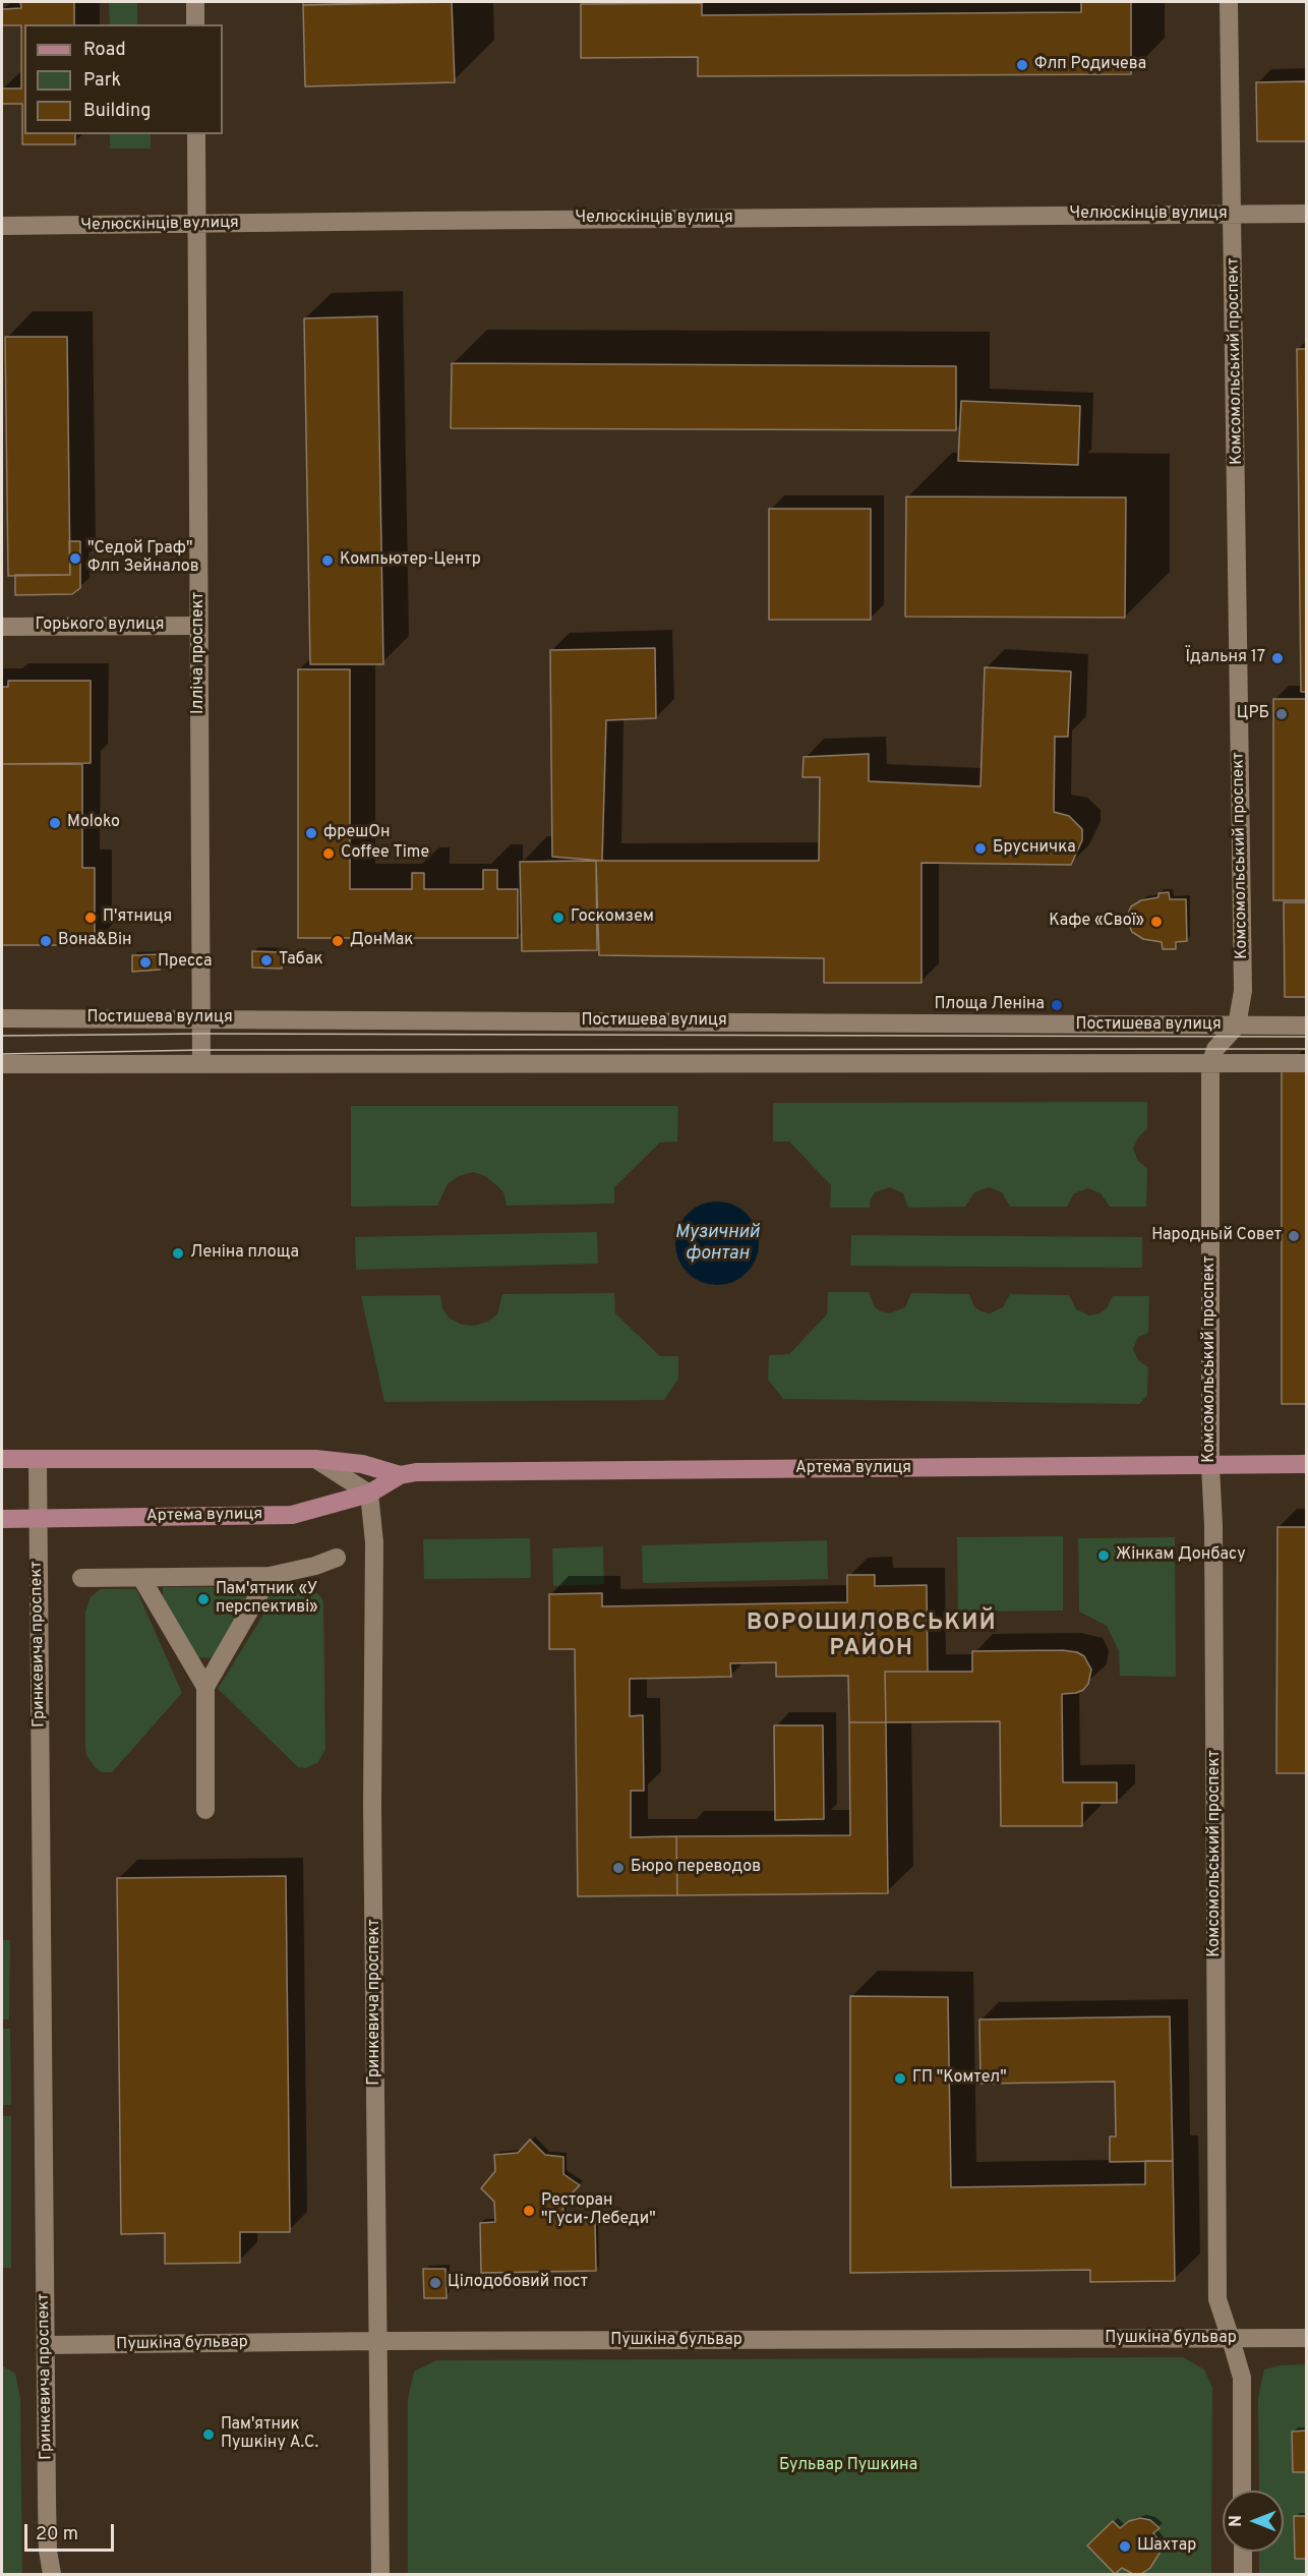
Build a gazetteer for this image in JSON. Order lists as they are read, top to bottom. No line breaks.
{"streets":{"main road":["Артема вулиця"],"street":["Челюскінців вулиця","Комсомольський проспект","Горького вулиця","Ілліча проспект","Постишева вулиця","Гринкевича проспект","Пушкіна бульвар"]},"crossings":[["Челюскінців вулиця","Комсомольський проспект"],["Челюскінців вулиця","Ілліча проспект"],["Комсомольський проспект","Постишева вулиця"],["Комсомольський проспект","Артема вулиця"],["Комсомольський проспект","Пушкіна бульвар"],["Горького вулиця","Ілліча проспект"],["Ілліча проспект","Постишева вулиця"],["Артема вулиця","Гринкевича проспект"],["Гринкевича проспект","Пушкіна бульвар"]],"districts":["ВОРОШИЛОВСЬКИЙ РАЙОН"],"water":["Музичний фонтан"],"parks":["Бульвар Пушкина"],"places":["Флп Родичева","\"Седой Граф\" Флп Зейналов","Компьютер-Центр","Їдальня 17","ЦРБ","Moloko","фрешОн","Брусничка","Coffee Time","П'ятниця","Госкомзем","Кафе «Свої»","Вона&Він","ДонМак","Табак","Пресса","Площа Леніна","Народный Совет","Леніна площа","Жінкам Донбасу","Пам'ятник «У перспективі»","Бюро переводов","ГП \"Комтел\"","Ресторан \"Гуси-Лебеди\"","Цілодобовий пост","Пам'ятник Пушкіну А.С.","Шахтар"],"legend":["Road","Park","Building"],"scale_bar":"20 m","north":"left"}
